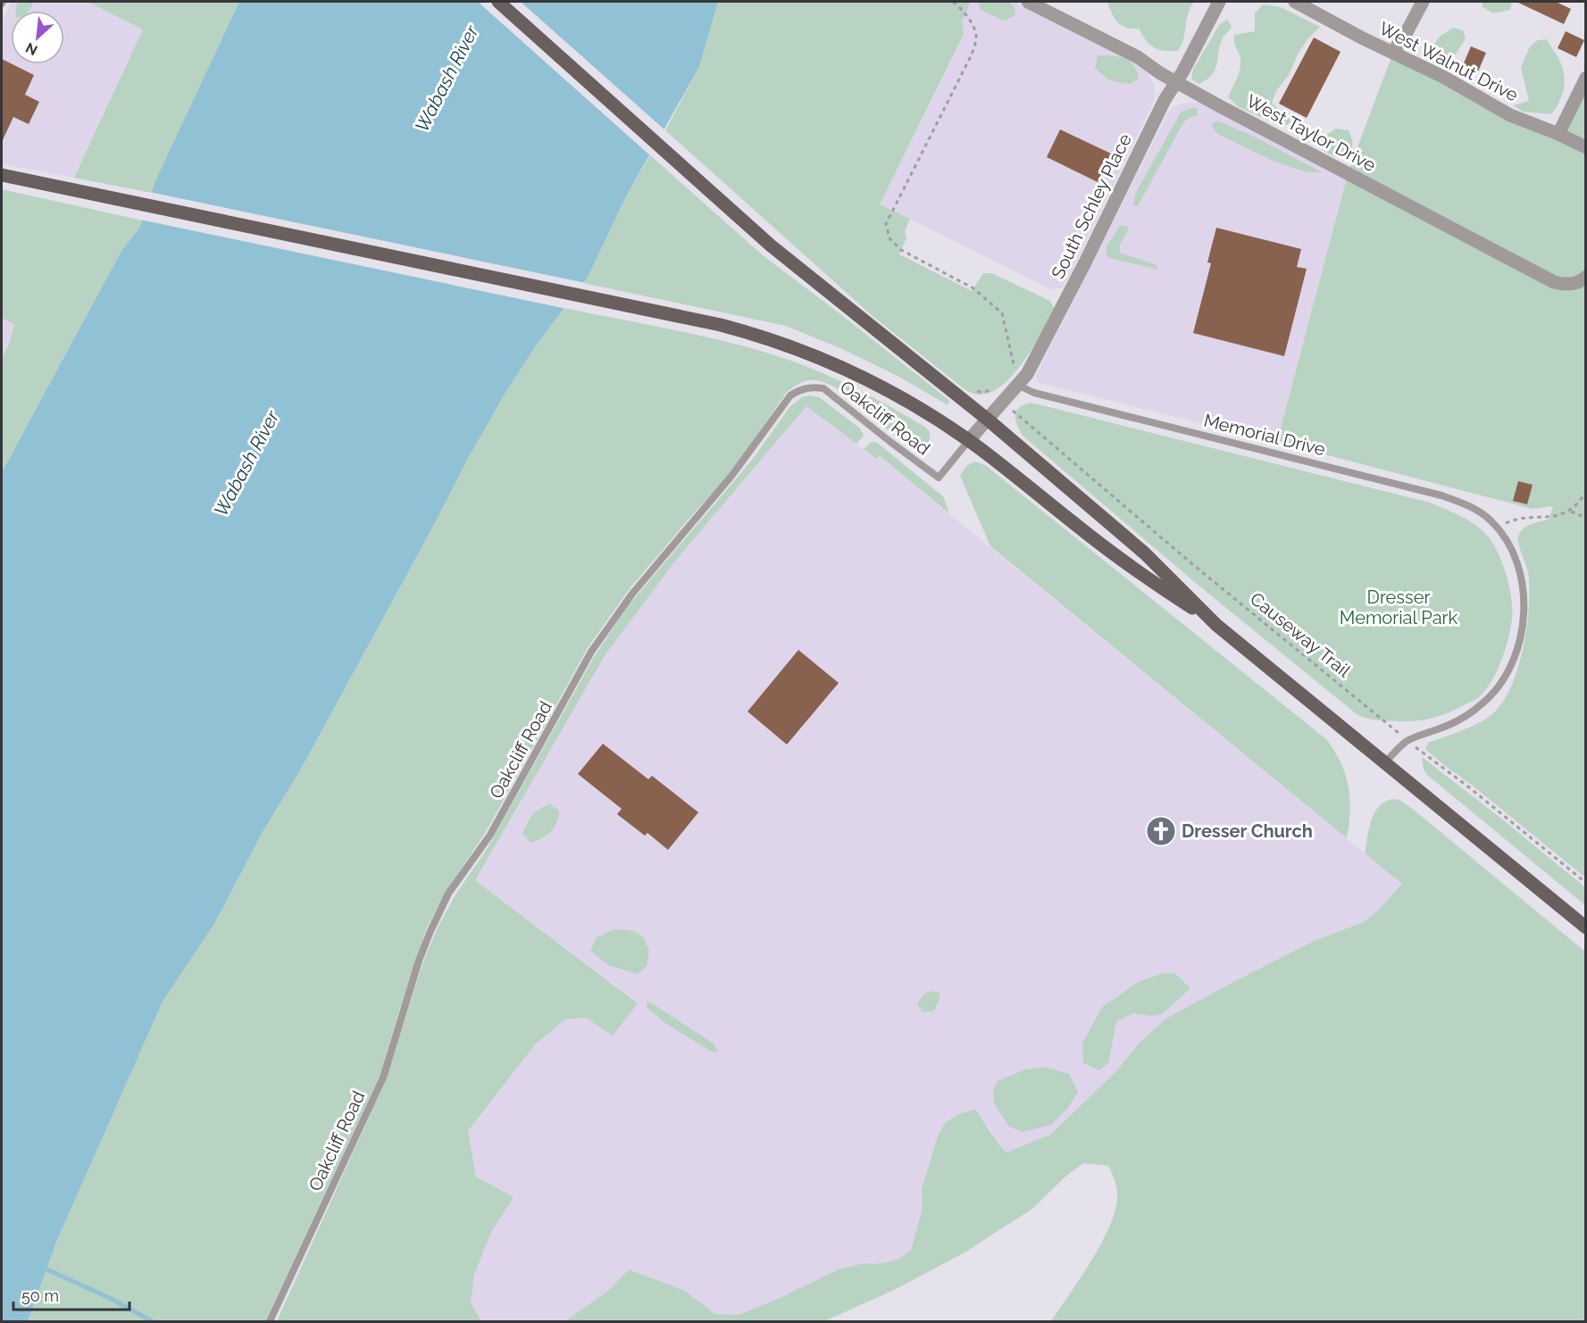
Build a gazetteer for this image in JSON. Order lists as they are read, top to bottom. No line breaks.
{"streets":{"street":["West Walnut Drive","West Taylor Drive","South Schley Place"],"lane":["Oakcliff Road","Memorial Drive"],"path":["Causeway Trail"]},"crossings":[["West Taylor Drive","South Schley Place"],["South Schley Place","Oakcliff Road"],["South Schley Place","Memorial Drive"],["South Schley Place","Causeway Trail"],["Memorial Drive","Causeway Trail"]],"water":["Wabash River"],"parks":["Dresser Memorial Park"],"places":{"church":["Dresser Church"]},"scale_bar":"50 m","north":"bottom left"}
